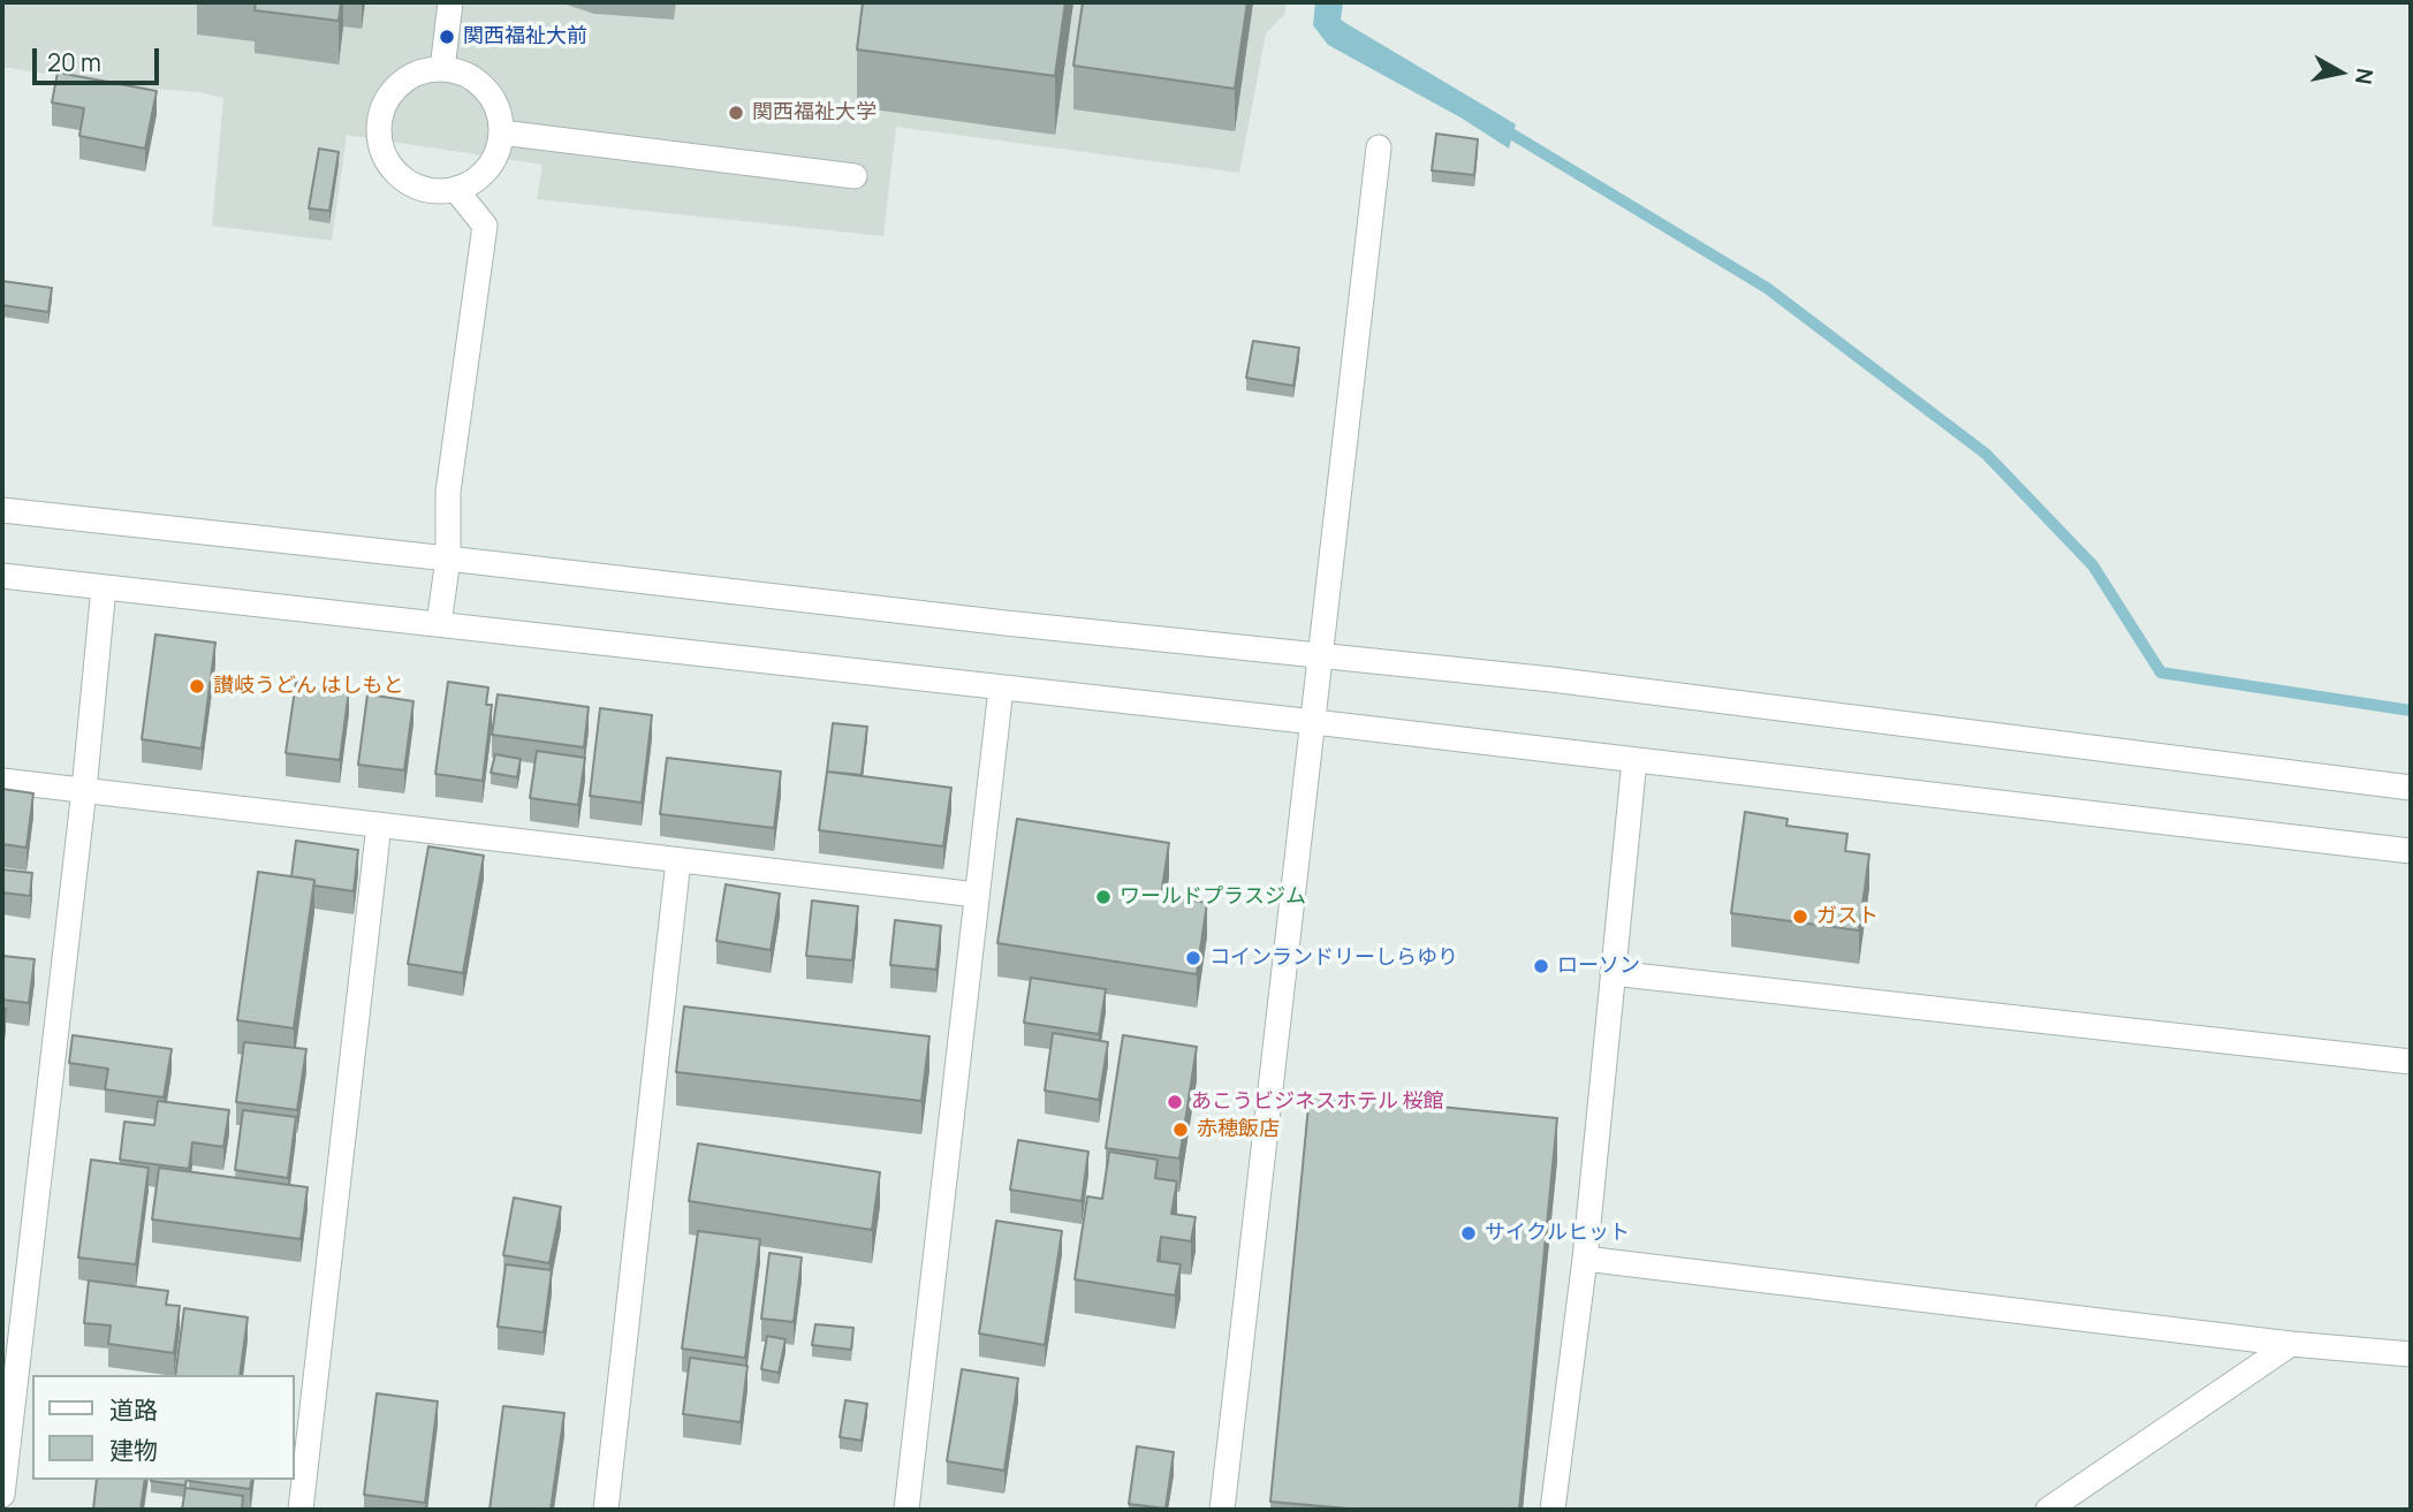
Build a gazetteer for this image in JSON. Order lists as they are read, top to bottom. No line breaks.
{"places":["関西福祉大前","関西福祉大学","讃岐うどん はしもと","ワールドプラスジム","ガスト","コインランドリーしらゆり","ローソン","あこうビジネスホテル 桜館","赤穂飯店","サイクルヒット"],"legend":["道路","建物"],"scale_bar":"20 m","north":"right"}
